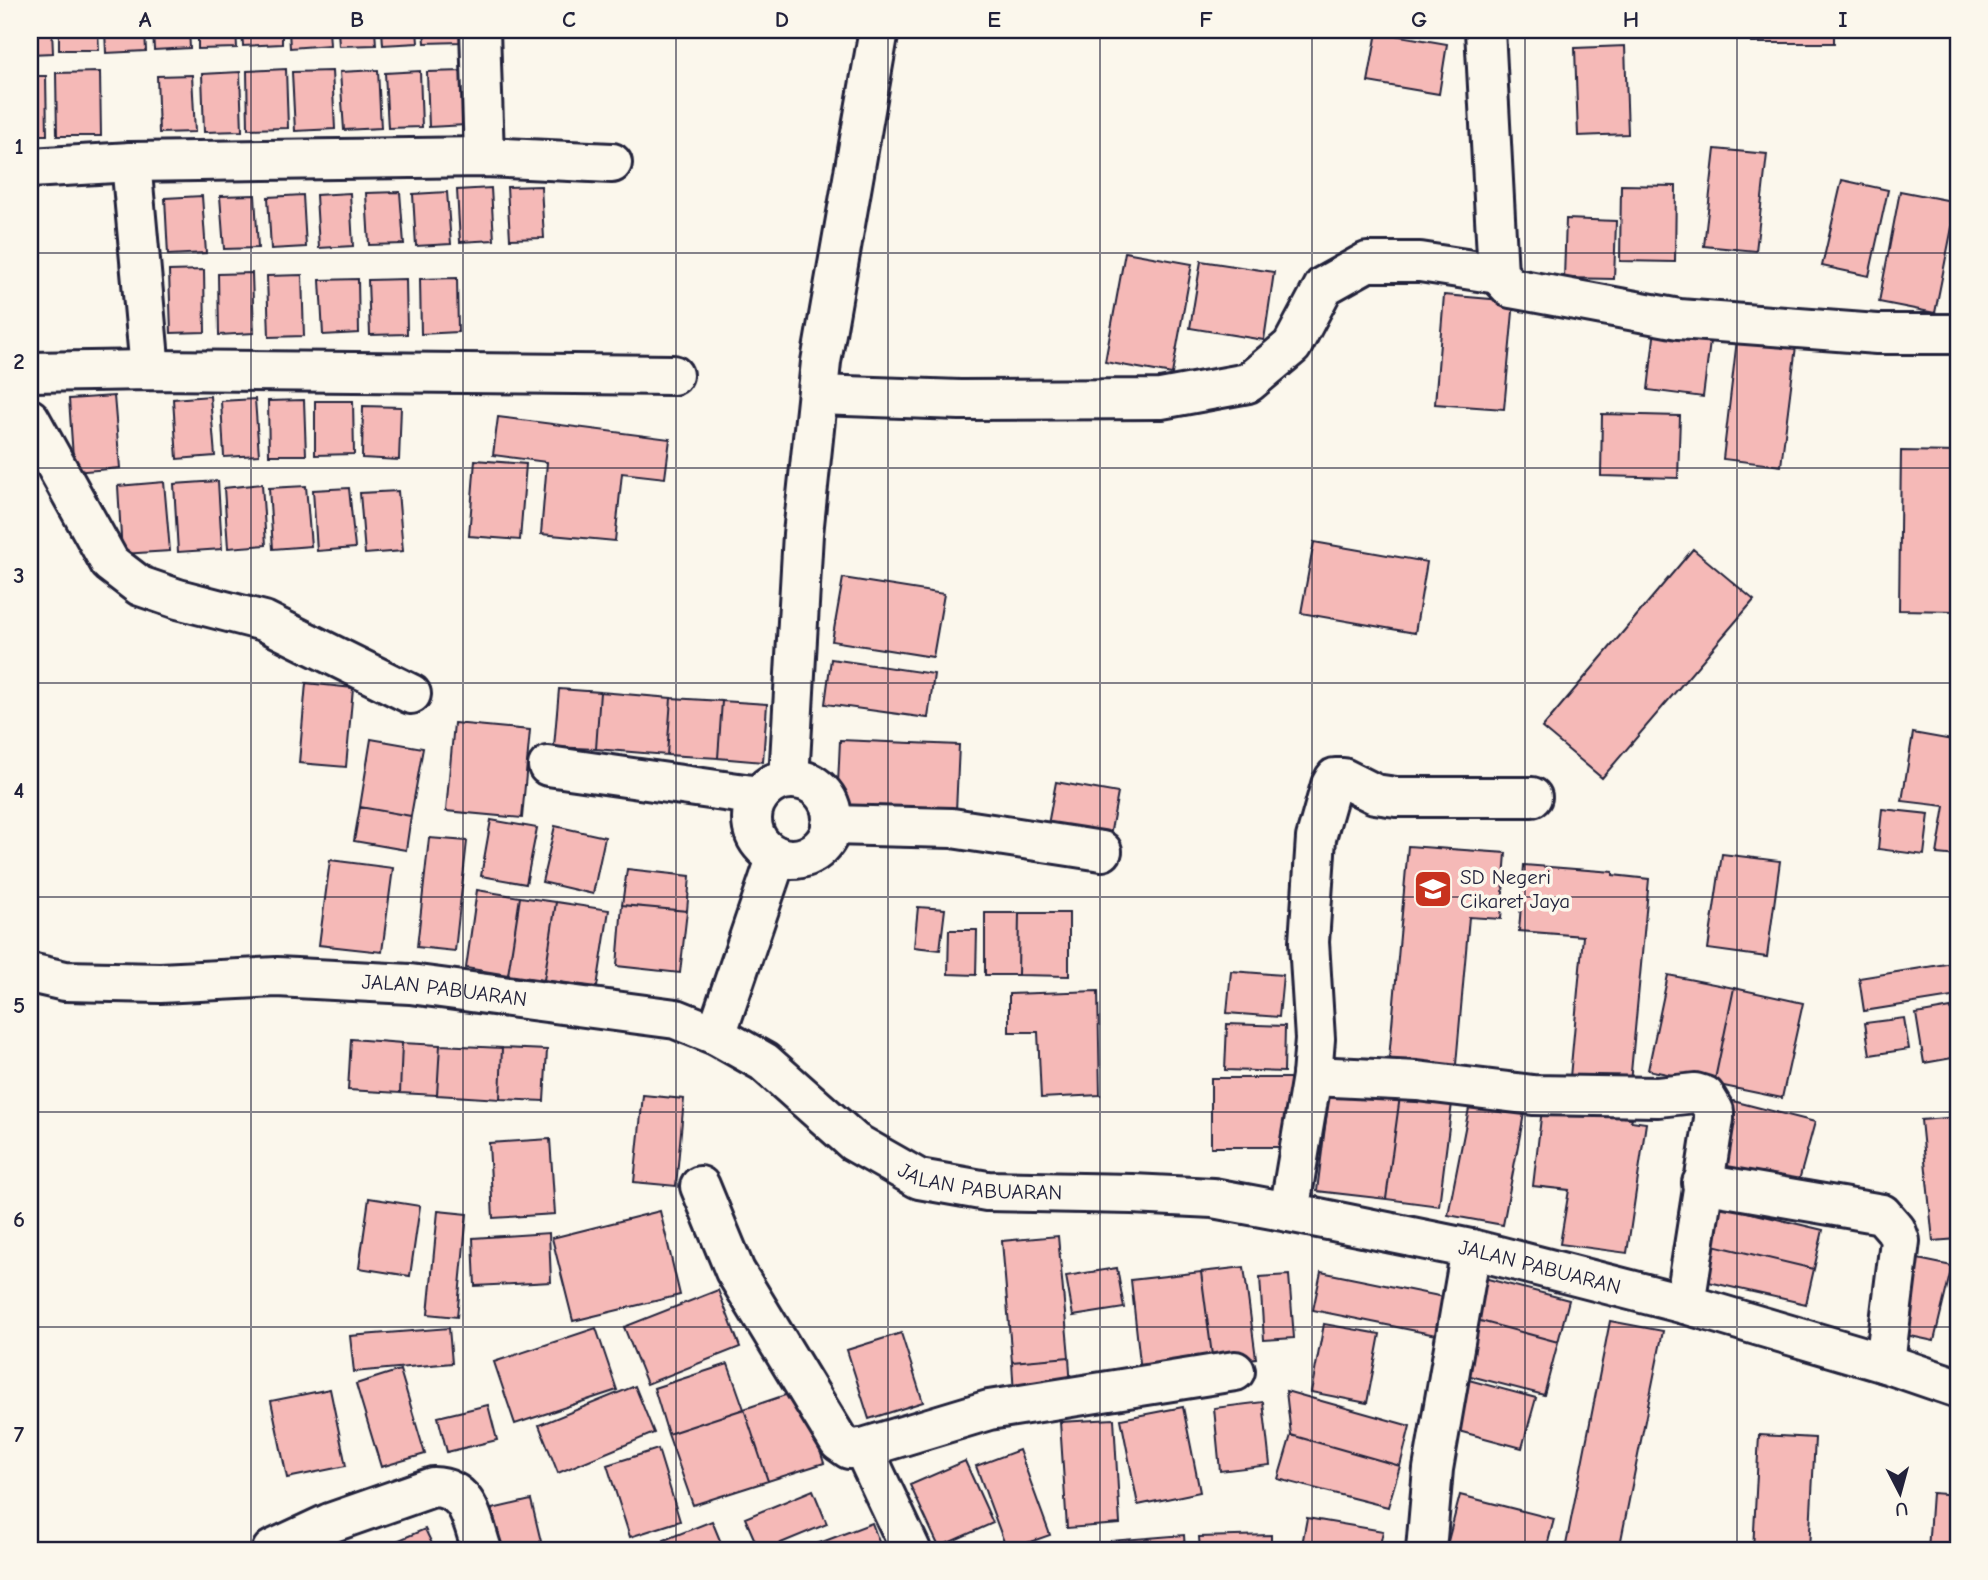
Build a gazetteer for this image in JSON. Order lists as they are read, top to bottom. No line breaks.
{"streets":{"street":["JALAN PABUARAN"]},"places":{"school or university":["SD Negeri Cikaret Jaya"]},"north":"bottom","grid":{"columns":["A","B","C","D","E","F","G","H","I"],"rows":["1","2","3","4","5","6","7"]}}
